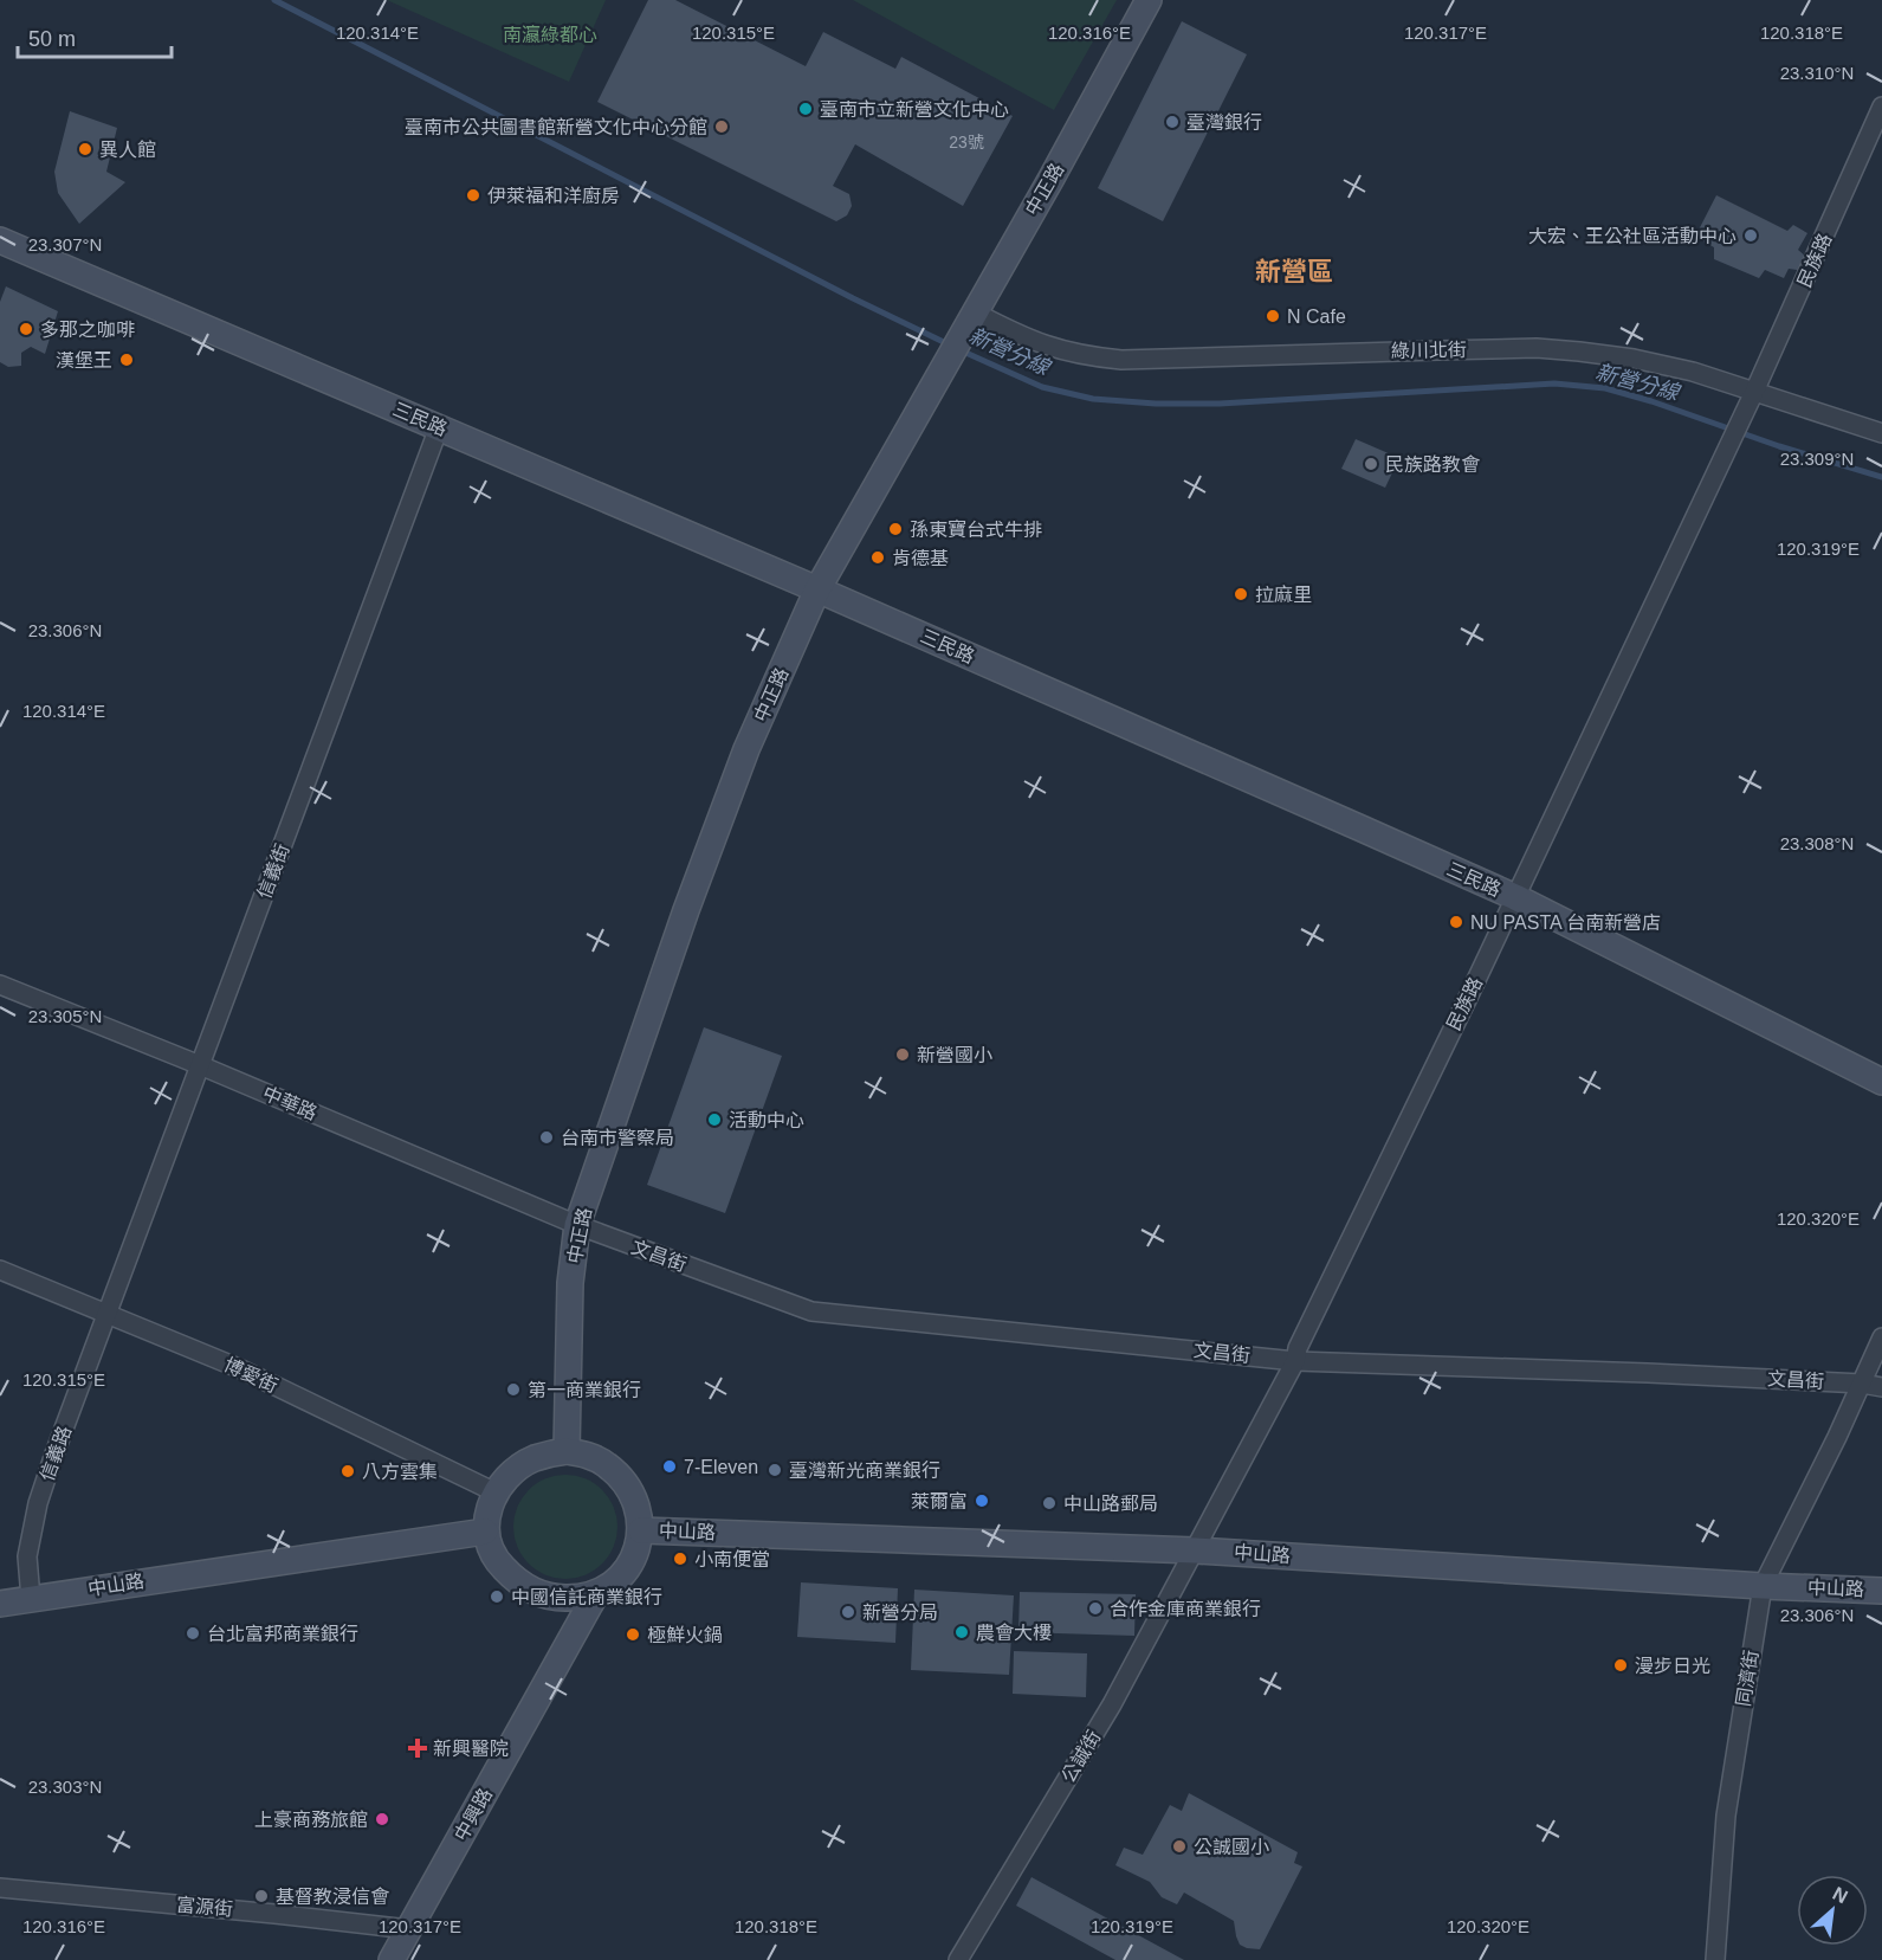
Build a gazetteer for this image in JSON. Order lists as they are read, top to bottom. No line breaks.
{"streets":{"street":["中正路","民族路","綠川北街","三民路","信義街","中華路","文昌街","博愛街","信義路","中山路","同濟街","公誠街","中興路","富源街"]},"crossings":[["中正路","綠川北街"],["中正路","三民路"],["中正路","中華路"],["中正路","文昌街"],["中正路","博愛街"],["中正路","中山路"],["中正路","中興路"],["民族路","綠川北街"],["民族路","三民路"],["民族路","文昌街"],["民族路","中山路"],["民族路","公誠街"],["三民路","信義街"],["信義街","中華路"],["信義街","博愛街"],["信義街","信義路"],["中華路","文昌街"],["文昌街","同濟街"],["博愛街","信義路"],["博愛街","中山路"],["博愛街","中興路"],["信義路","中山路"],["中山路","同濟街"],["中山路","公誠街"],["中山路","中興路"],["中興路","富源街"]],"districts":["新營區"],"water":["新營分線"],"parks":["南瀛綠都心"],"places":{"other":["臺南市立新營文化中心","臺灣銀行","臺南市公共圖書館新營文化中心分館","異人館","伊萊福和洋廚房","大宏、王公社區活動中心","N Cafe","多那之咖啡","漢堡王","民族路教會","孫東寶台式牛排","肯德基","拉麻里","NU PASTA 台南新營店","新營國小","活動中心","台南市警察局","第一商業銀行","7-Eleven","臺灣新光商業銀行","八方雲集","萊爾富","中山路郵局","小南便當","中國信託商業銀行","合作金庫商業銀行","新營分局","農會大樓","台北富邦商業銀行","極鮮火鍋","漫步日光","上豪商務旅館","公誠國小","基督教浸信會"],"health":["新興醫院"]},"house_numbers":["23號"],"scale_bar":"50 m","north":"top right","coordinates":["120.314°E","120.315°E","120.316°E","120.317°E","120.318°E","23.310°N","23.307°N","23.309°N","120.319°E","23.306°N","23.308°N","23.305°N","120.320°E","23.303°N"]}
